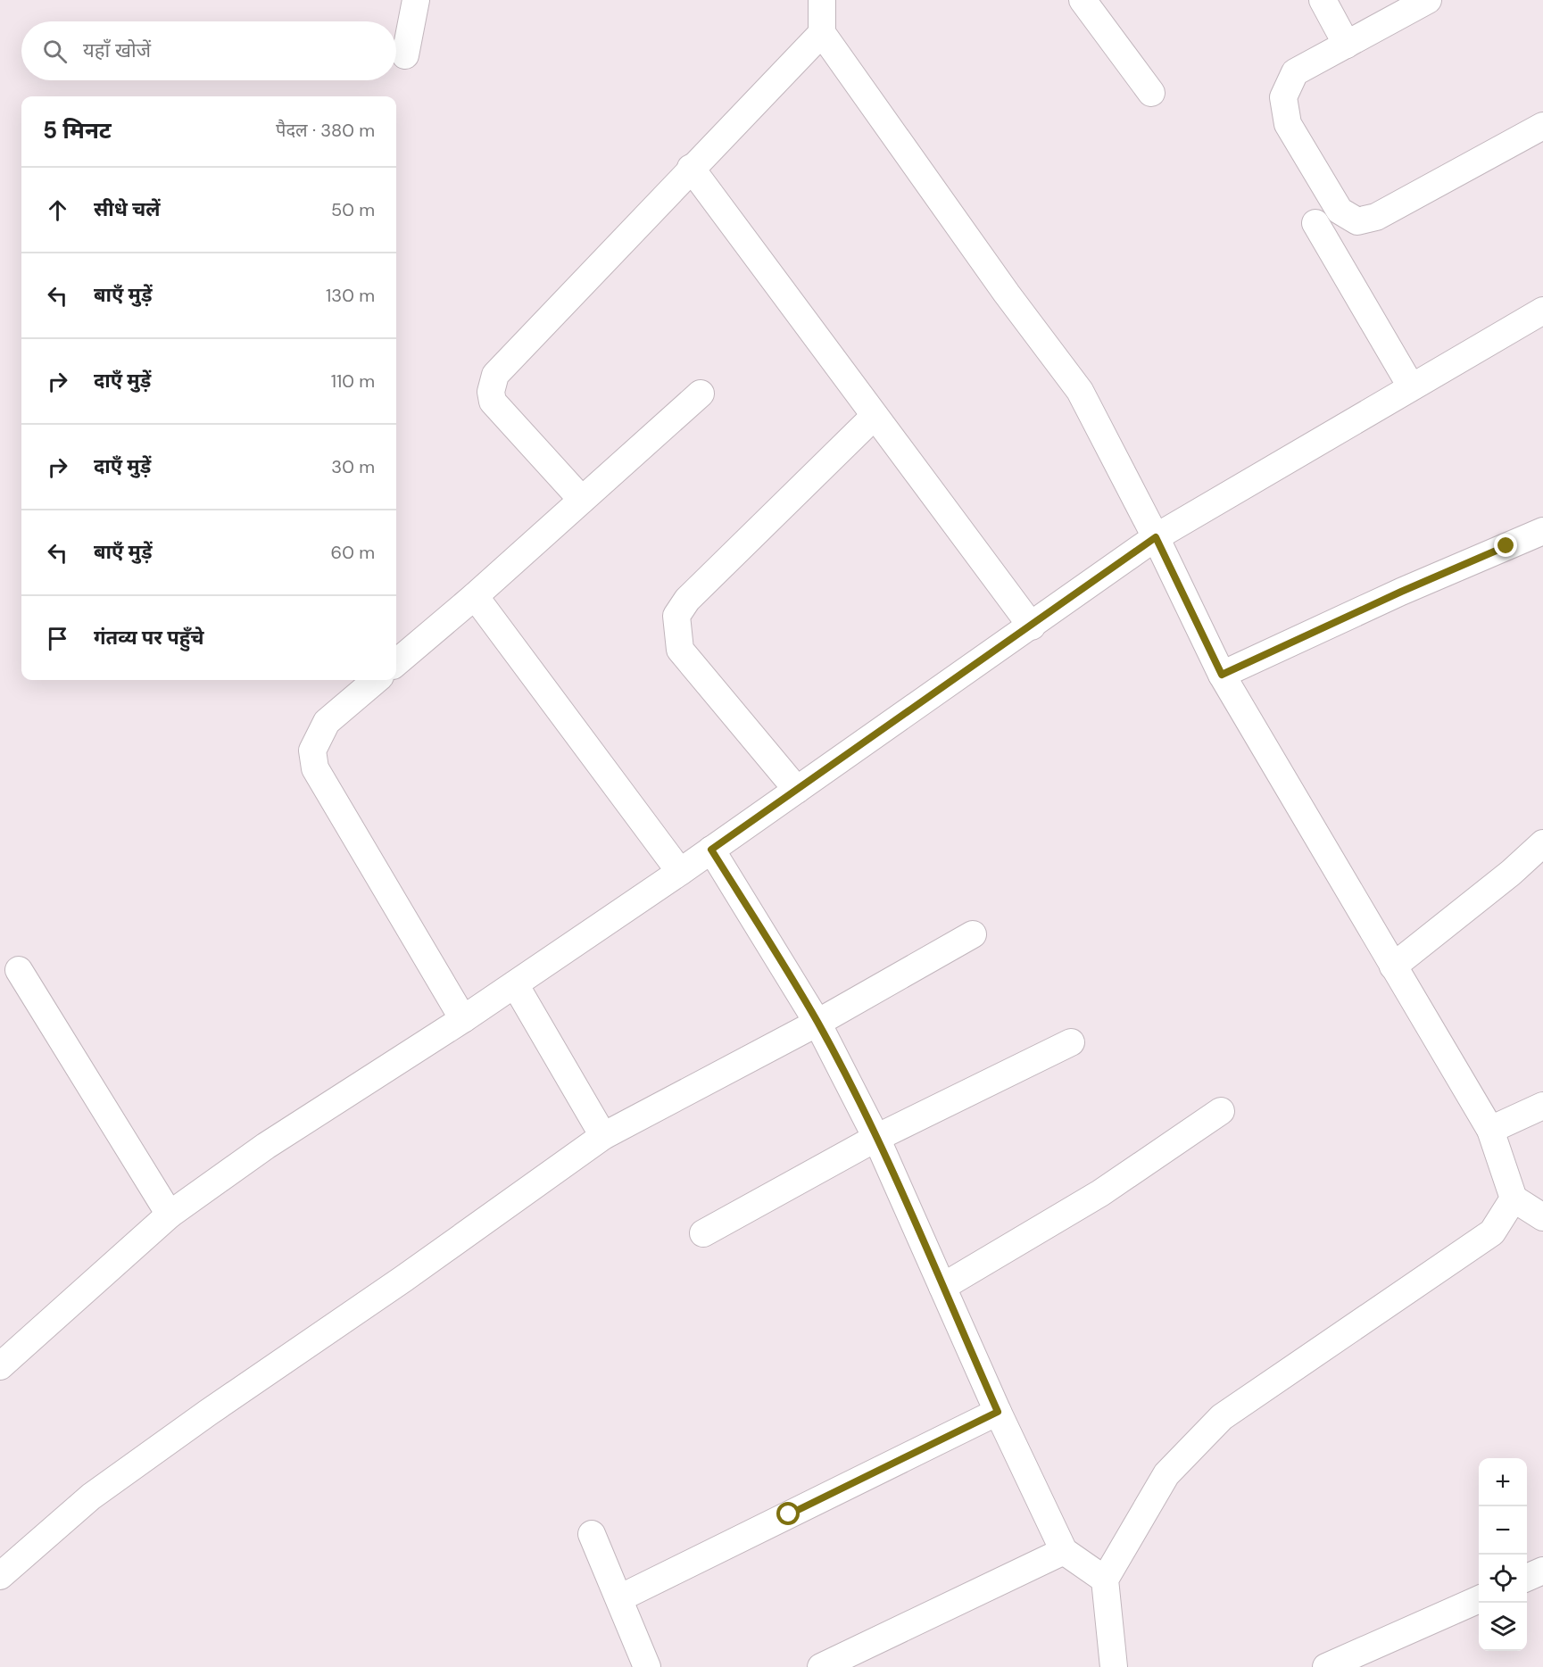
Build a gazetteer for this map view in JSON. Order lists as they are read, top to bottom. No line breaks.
{"page":{"search":"यहाँ खोजें","heading":["5 मिनट","पैदल · 380 m"],"list":[["सीधे चलें","50 m"],["बाएँ मुड़ें","130 m"],["दाएँ मुड़ें","110 m"],["दाएँ मुड़ें","30 m"],["बाएँ मुड़ें","60 m"],"गंतव्य पर पहुँचे"],"map_buttons":["+","−"]}}
